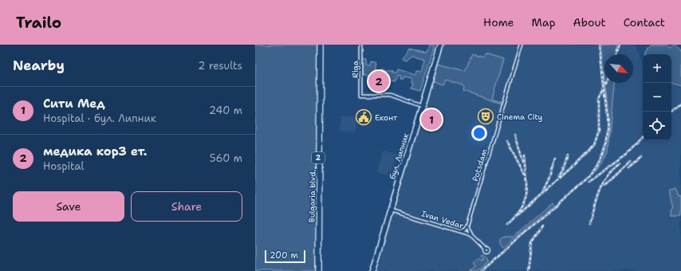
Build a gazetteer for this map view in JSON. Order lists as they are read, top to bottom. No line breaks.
{"streets":{"highway":["2","Bulgaria blvd."],"main road":["бул. Липник"],"street":["Riga","Potsdam","Ivan Vedar"]},"crossings":[["Riga","бул. Липник"],["бул. Липник","Ivan Vedar"]],"places":{"theatre":["Cinema City"],"public building":["Еконт"]},"scale_bar":"200 m","north":"bottom right","page":{"header":"Trailo","nav":["Home","Map","About","Contact"],"heading":["Nearby","2 results"],"map_buttons":["+","−"],"pins":["2","1"],"list":[{"mark":"1","name":"Сити Мед","note":"Hospital · бул. Липник","value":"240 m"},{"mark":"2","name":"медика кор3 ет.","note":"Hospital","value":"560 m"}],"buttons":["Save","Share"],"scale":"200 m"}}
